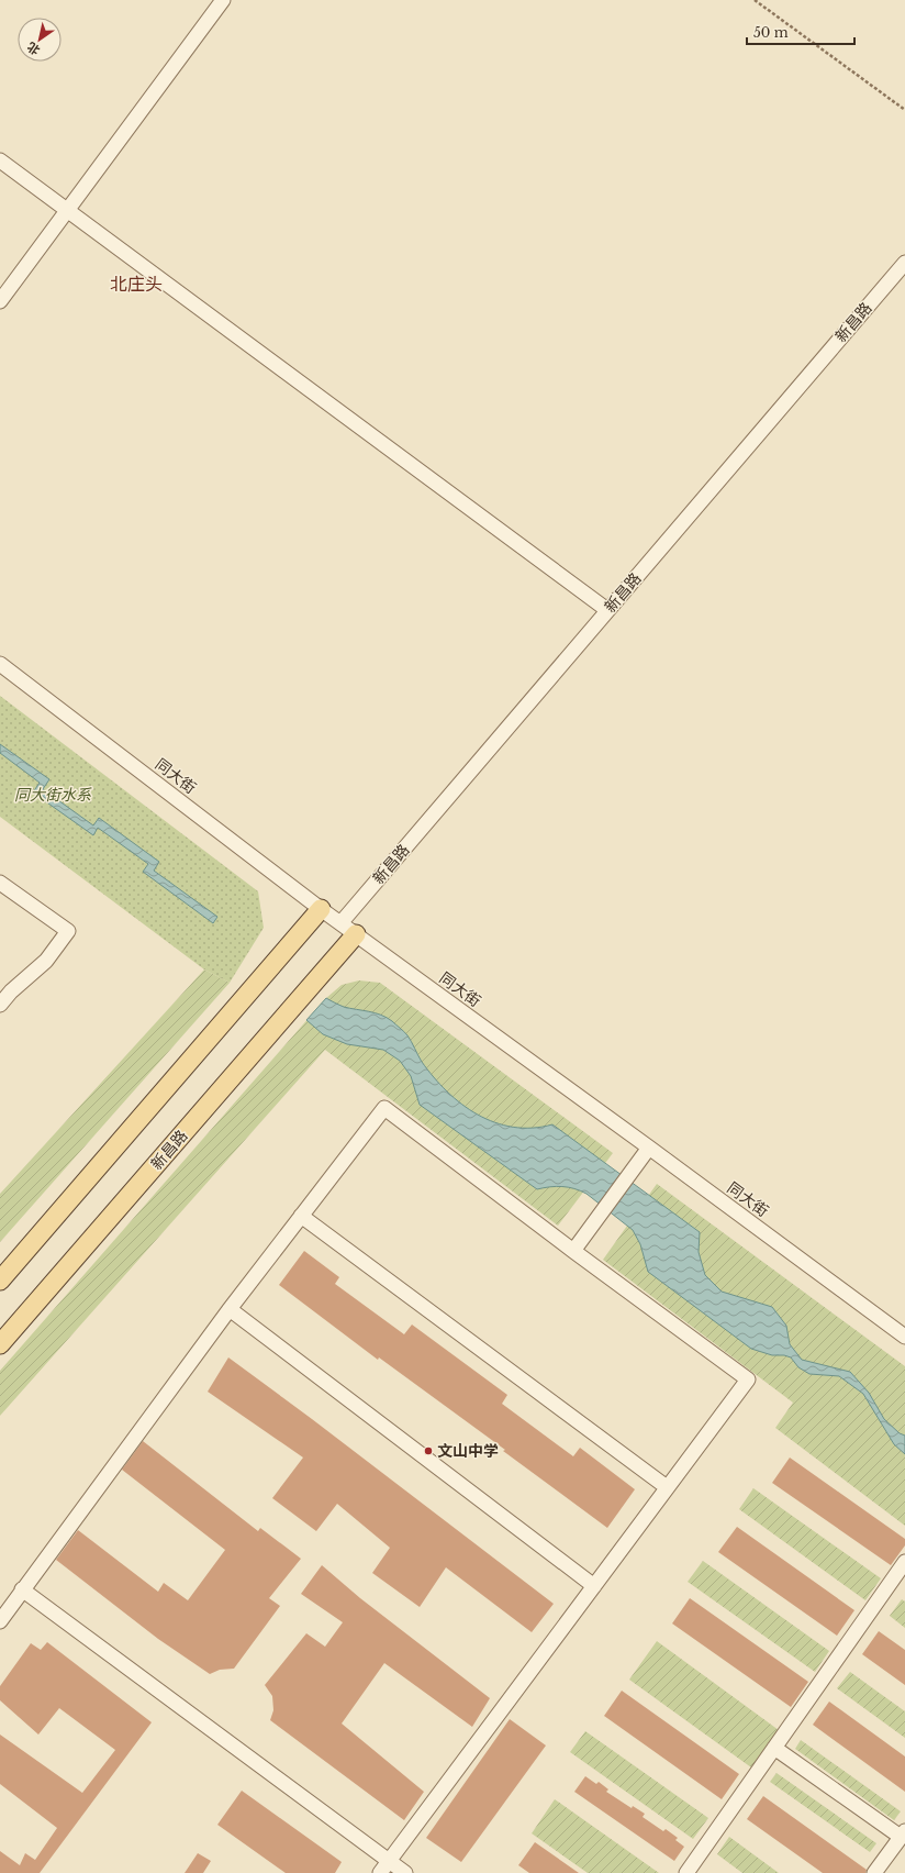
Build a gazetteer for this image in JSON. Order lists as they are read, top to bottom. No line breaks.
{"streets":{"main road":["新昌路"],"street":["同大街"]},"crossings":[["新昌路","同大街"]],"districts":["北庄头"],"parks":["同大街水系"],"places":["文山中学"],"scale_bar":"50 m","north":"bottom left"}
